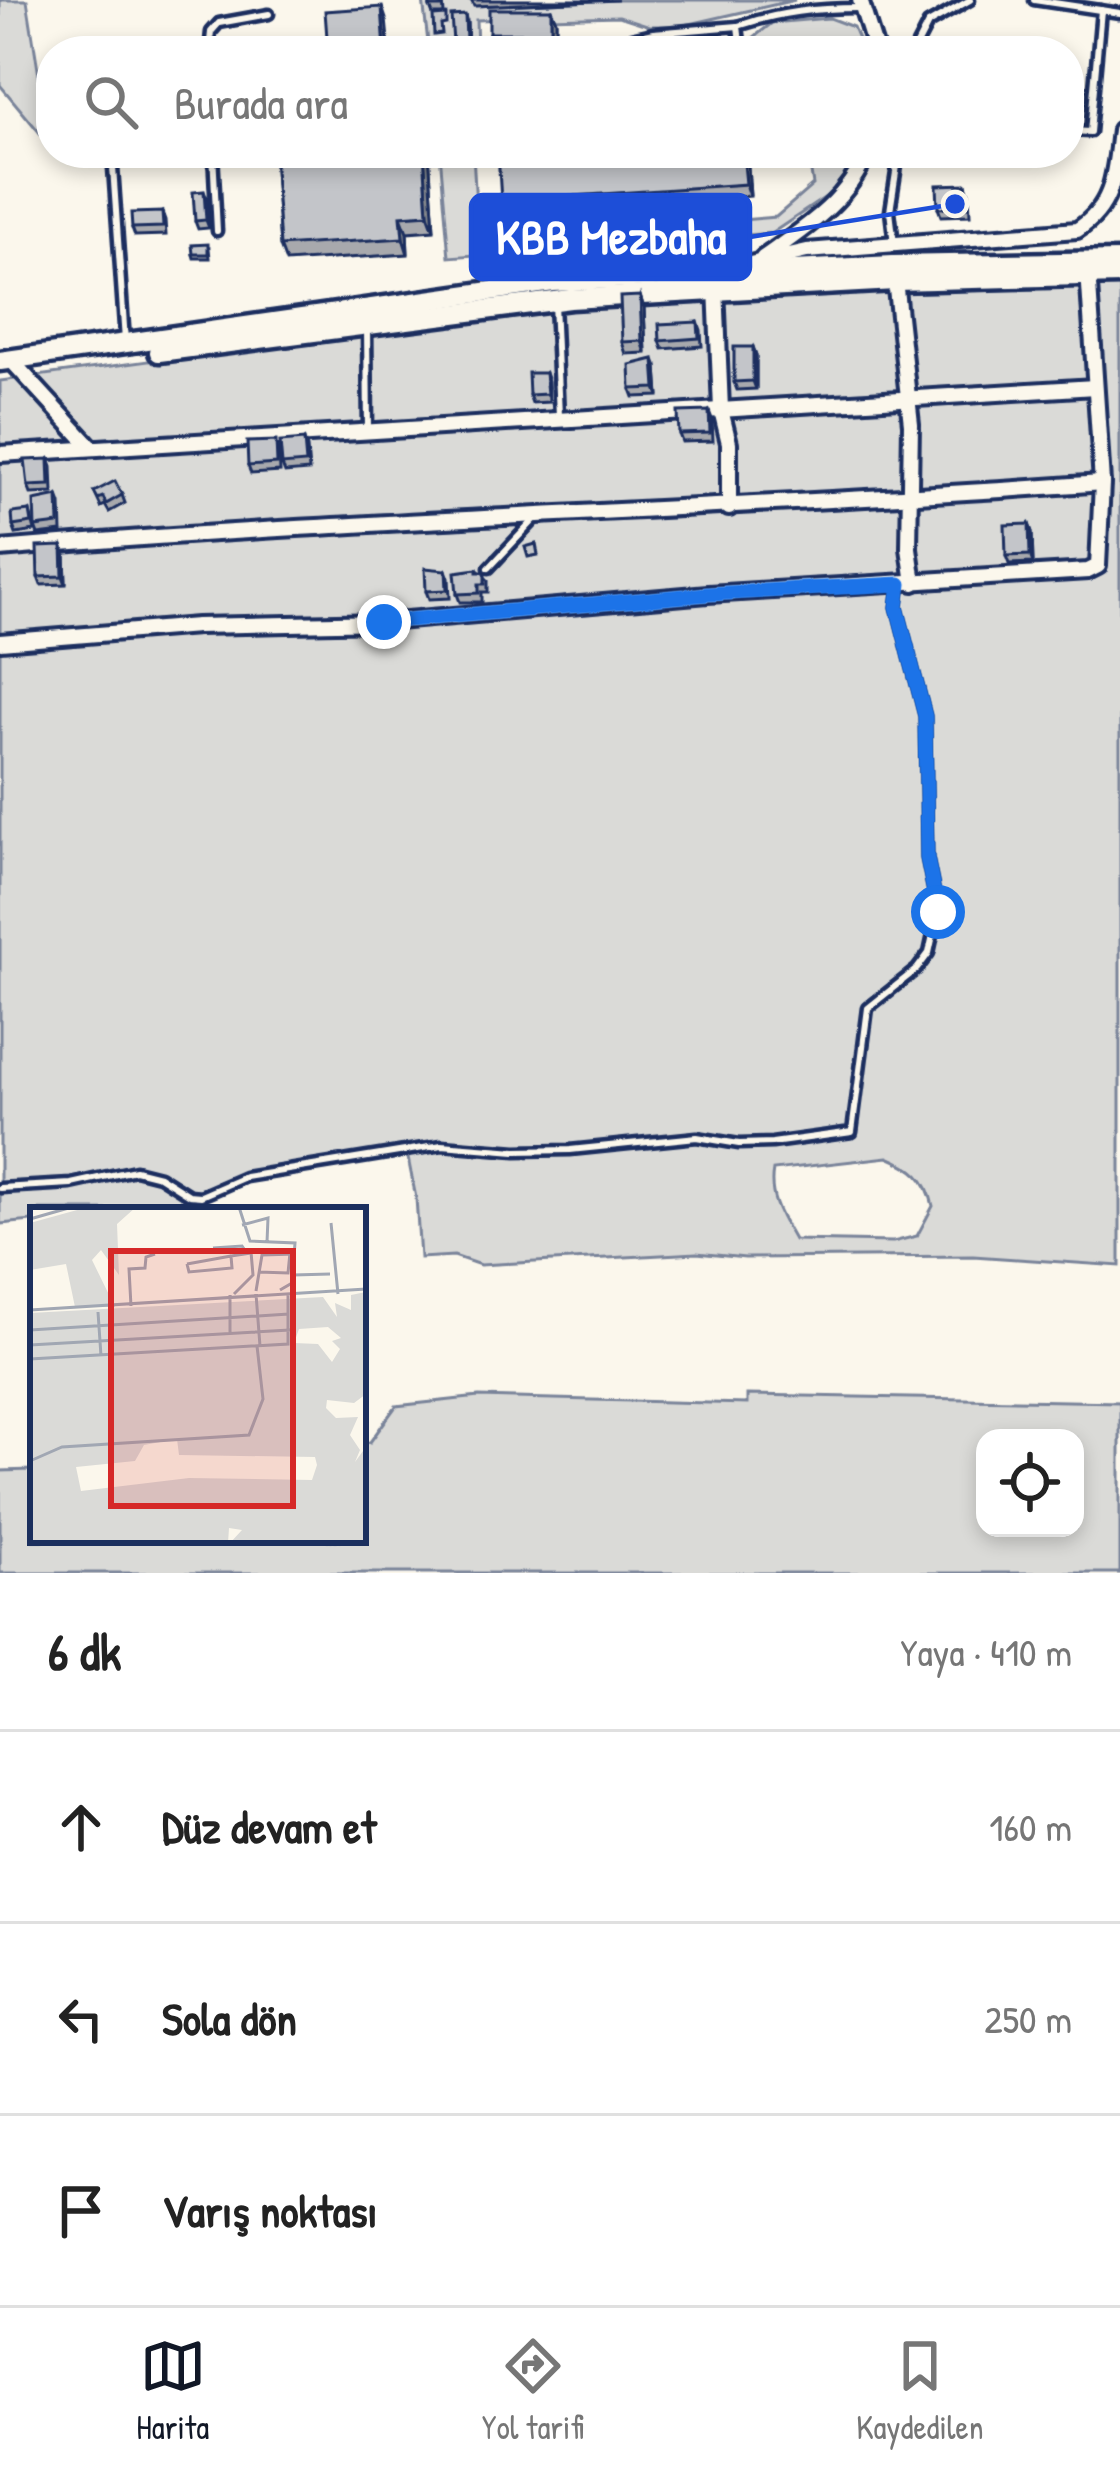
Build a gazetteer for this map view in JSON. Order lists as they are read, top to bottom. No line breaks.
{"places":["KBB Mezbaha"],"page":{"search":"Burada ara","heading":["6 dk","Yaya · 410 m"],"list":[["Düz devam et","160 m"],["Sola dön","250 m"],"Varış noktası"],"nav":["Harita","Yol tarifi","Kaydedilen"]}}
